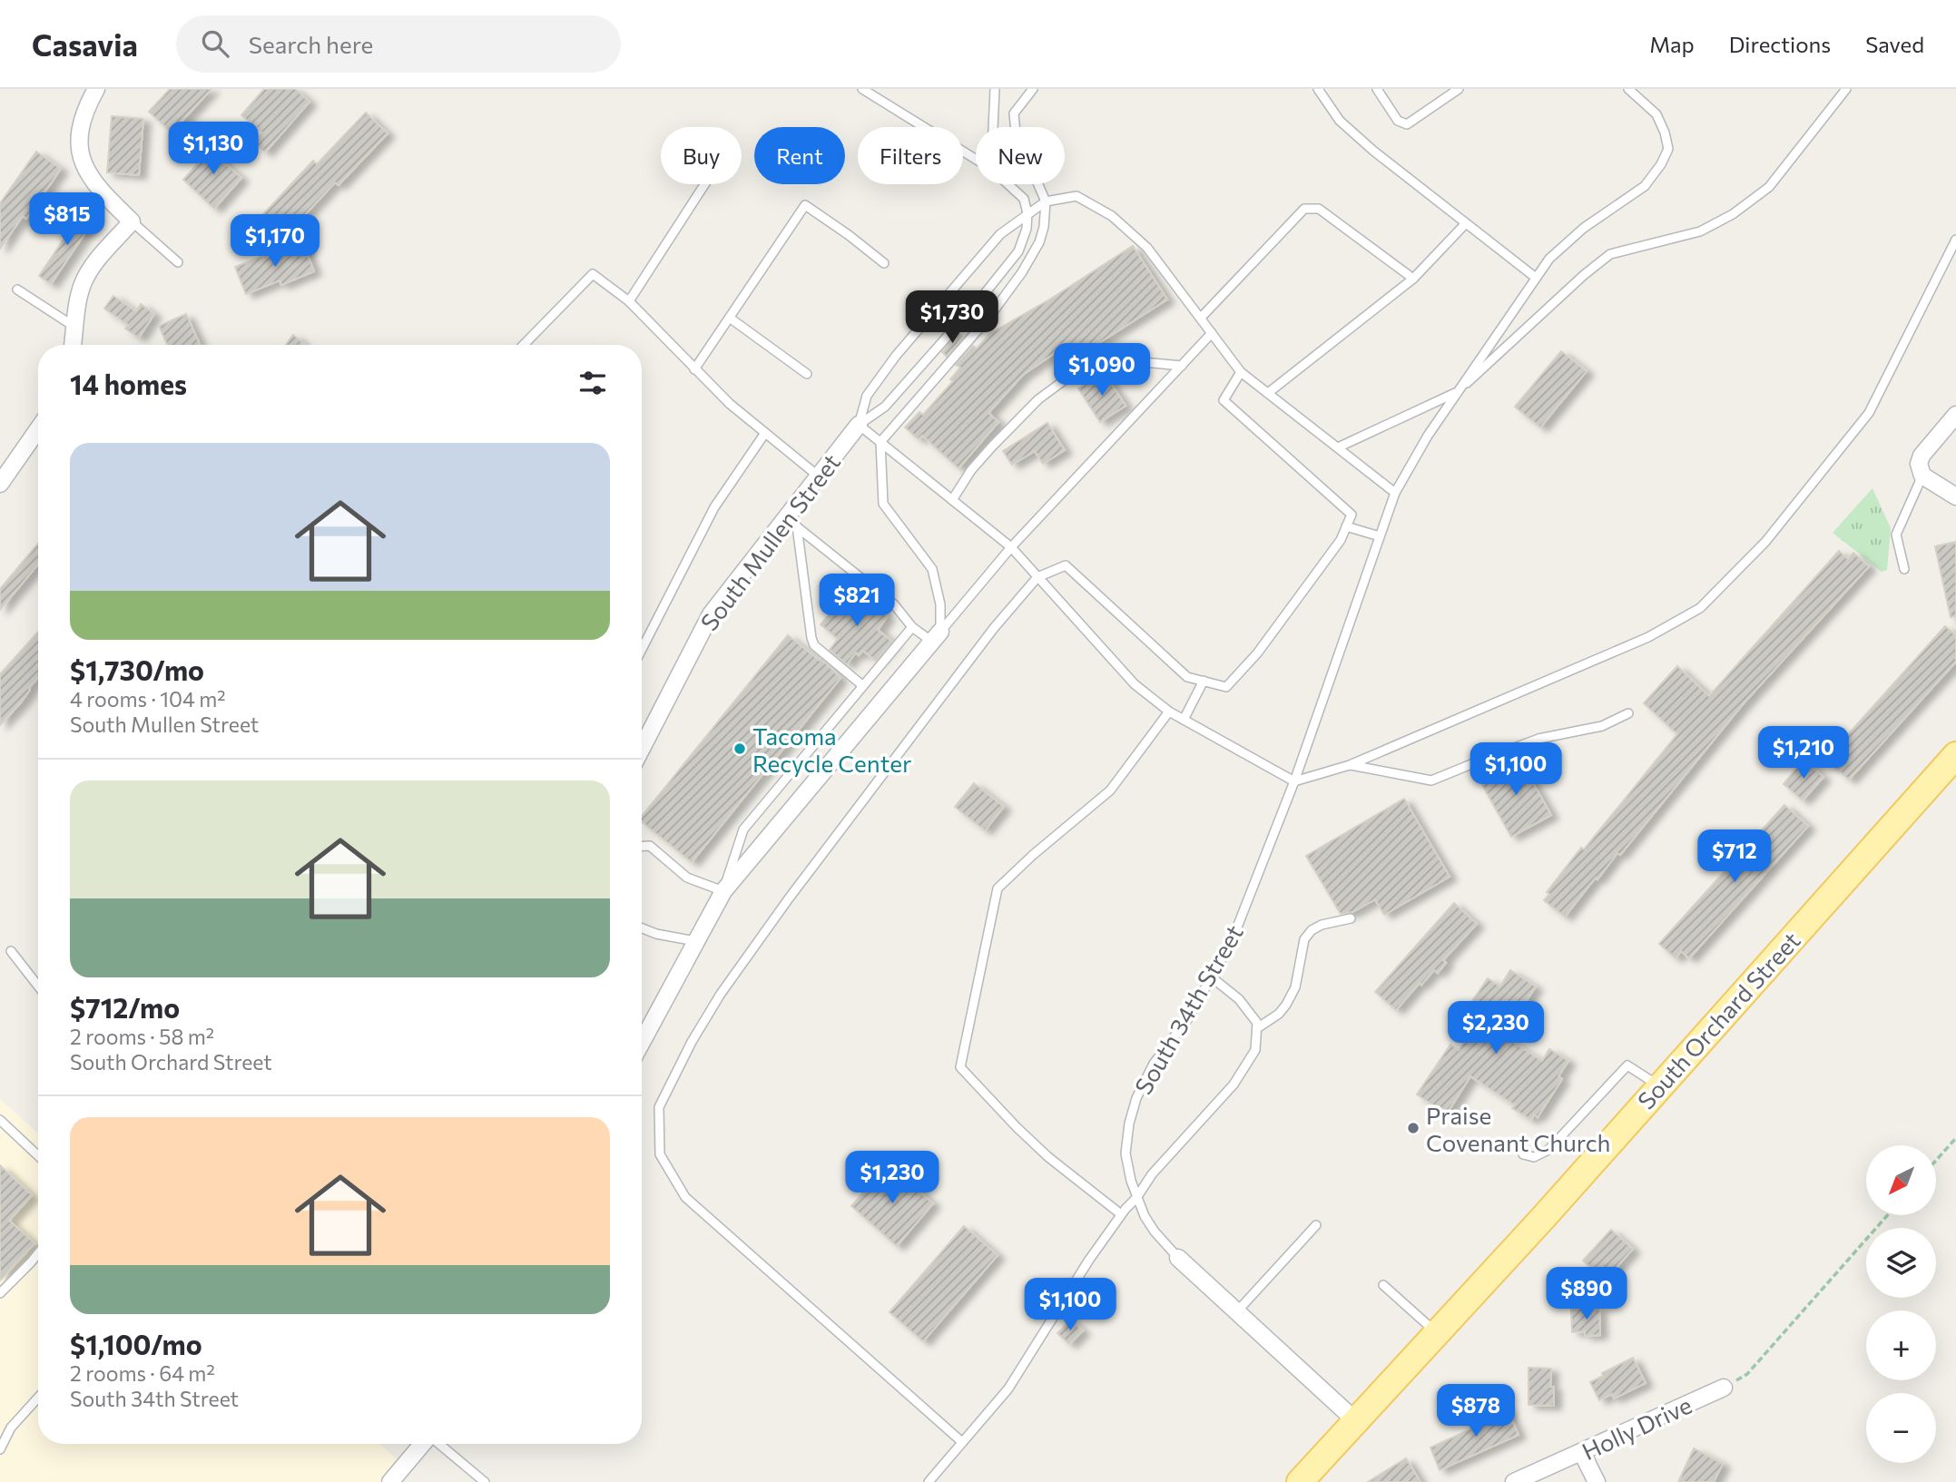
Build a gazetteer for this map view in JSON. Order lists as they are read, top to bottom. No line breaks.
{"streets":{"main road":["South Orchard Street"],"street":["South Mullen Street","South 34th Street","Holly Drive"]},"crossings":[["South 34th Street","South Orchard Street"]],"places":["Tacoma Recycle Center","Praise Covenant Church"],"north":"bottom left","page":{"header":"Casavia","search":"Search here","nav":["Map","Directions","Saved"],"price":["$1,130","$815","$1,170","$1,730","$1,090","$821","$1,210","$1,100","$712","$2,230","$1,230","$890","$1,100","$878"],"chip":["Buy","Rent","Filters","New"],"heading":"14 homes","list":[{"name":"$1,730/mo","note":"4 rooms · 104 m² · South Mullen Street"},{"name":"$712/mo","note":"2 rooms · 58 m² · South Orchard Street"},{"name":"$1,100/mo","note":"2 rooms · 64 m² · South 34th Street"}],"map_buttons":["+","−"]}}
